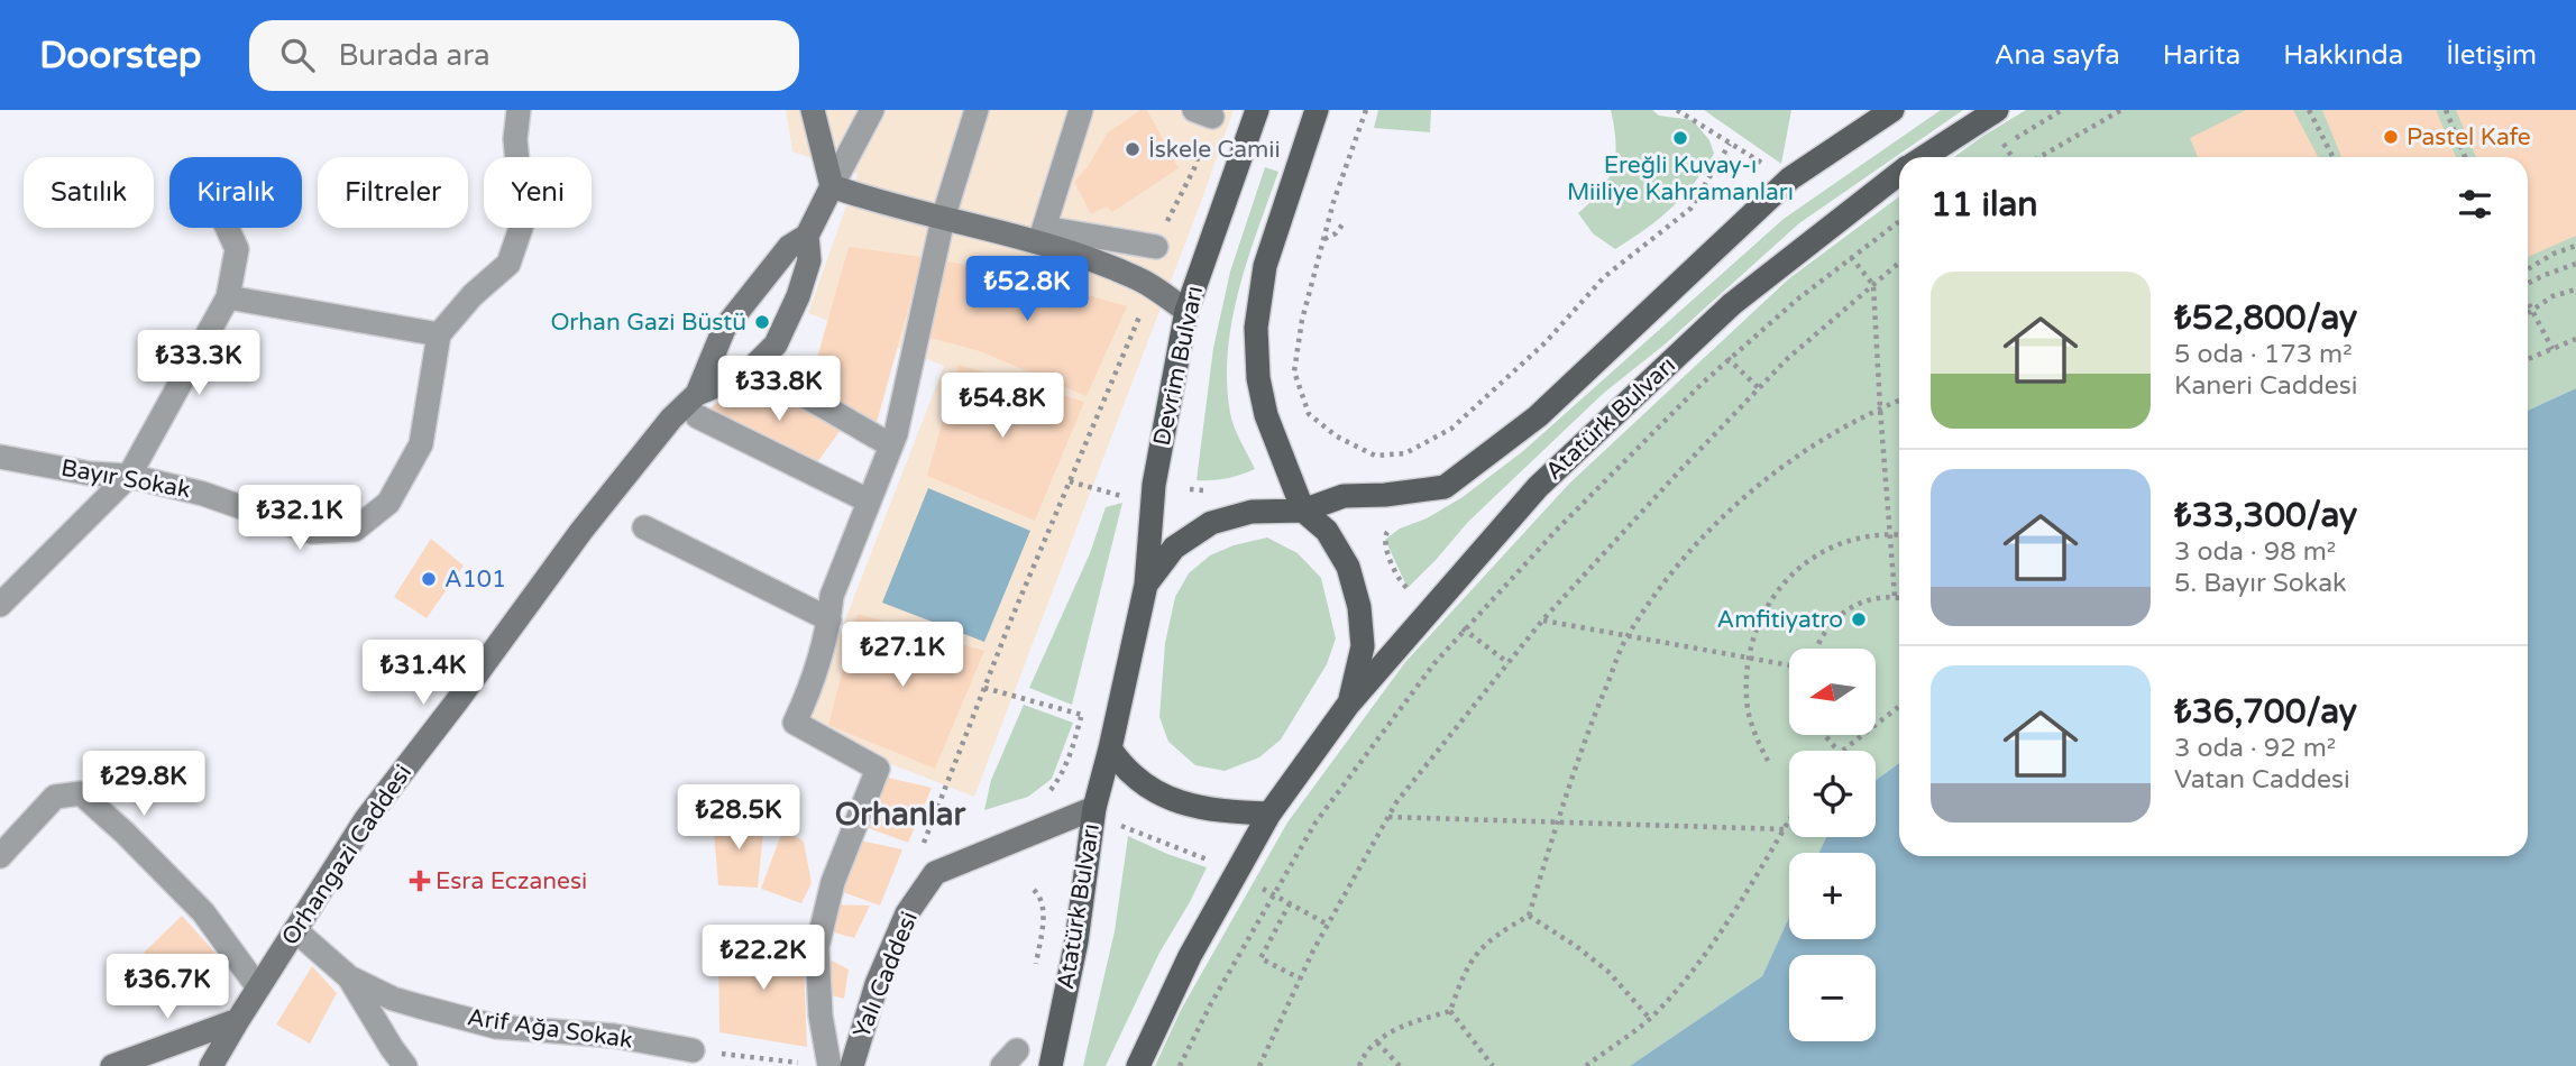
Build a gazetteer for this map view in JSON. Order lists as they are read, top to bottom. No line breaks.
{"streets":{"main road":["Devrim Bulvarı","Atatürk Bulvarı"],"street":["Bayır Sokak","Orhangazi Caddesi","Yalı Caddesi","Arif Ağa Sokak"]},"crossings":[["Devrim Bulvarı","Atatürk Bulvarı"],["Atatürk Bulvarı","Yalı Caddesi"],["Orhangazi Caddesi","Arif Ağa Sokak"]],"districts":["Orhanlar"],"places":{"other":["Pastel Kafe","Ereğli Kuvay-ı Miiliye Kahramanları","İskele Camii","Orhan Gazi Büstü","A101","Amfitiyatro"],"health":["Esra Eczanesi"]},"north":"left","page":{"header":"Doorstep","search":"Burada ara","nav":["Ana sayfa","Harita","Hakkında","İletişim"],"chip":["Satılık","Kiralık","Filtreler","Yeni"],"heading":"11 ilan","list":[{"name":"₺52,800/ay","note":"5 oda · 173 m² · Kaneri Caddesi"},{"name":"₺33,300/ay","note":"3 oda · 98 m² · 5. Bayır Sokak"},{"name":"₺36,700/ay","note":"3 oda · 92 m² · Vatan Caddesi"}],"price":["₺52.8K","₺33.3K","₺33.8K","₺54.8K","₺32.1K","₺27.1K","₺31.4K","₺29.8K","₺28.5K","₺22.2K","₺36.7K"],"map_buttons":["+","−"]}}
